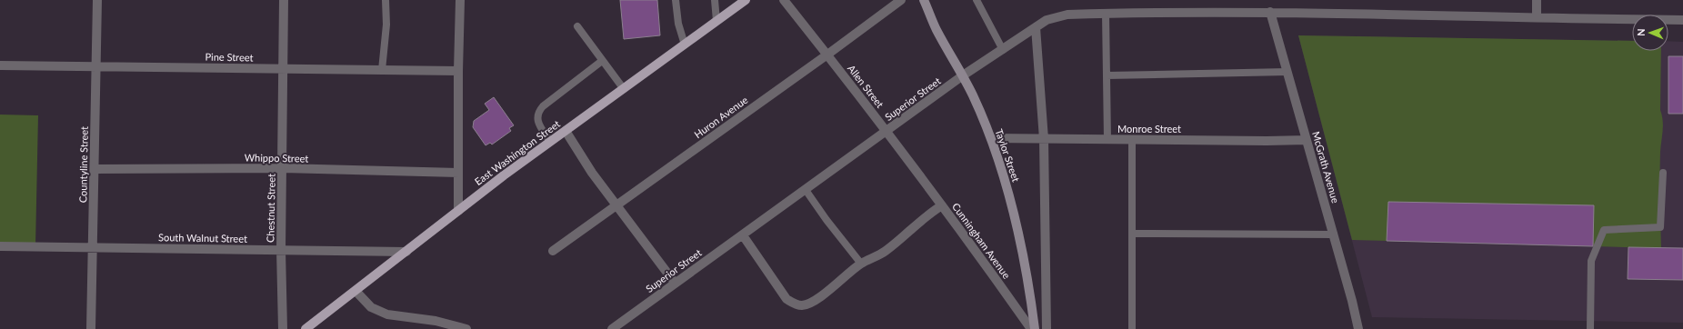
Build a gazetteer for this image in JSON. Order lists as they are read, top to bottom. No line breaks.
{"streets":{"main road":["East Washington Street","Taylor Street"],"street":["Pine Street","Allen Street","Superior Street","Huron Avenue","Monroe Street","Whippo Street","Countyline Street","McGrath Avenue","Chestnut Street","South Walnut Street","Cunningham Avenue"]},"crossings":[["Pine Street","Countyline Street"],["Pine Street","Chestnut Street"],["Allen Street","Superior Street"],["Allen Street","Huron Avenue"],["Allen Street","Cunningham Avenue"],["Superior Street","Taylor Street"],["Superior Street","McGrath Avenue"],["Superior Street","Cunningham Avenue"],["Monroe Street","Taylor Street"],["Monroe Street","McGrath Avenue"],["East Washington Street","South Walnut Street"],["Whippo Street","Countyline Street"],["Whippo Street","Chestnut Street"],["Countyline Street","South Walnut Street"],["Chestnut Street","South Walnut Street"]],"north":"left"}
